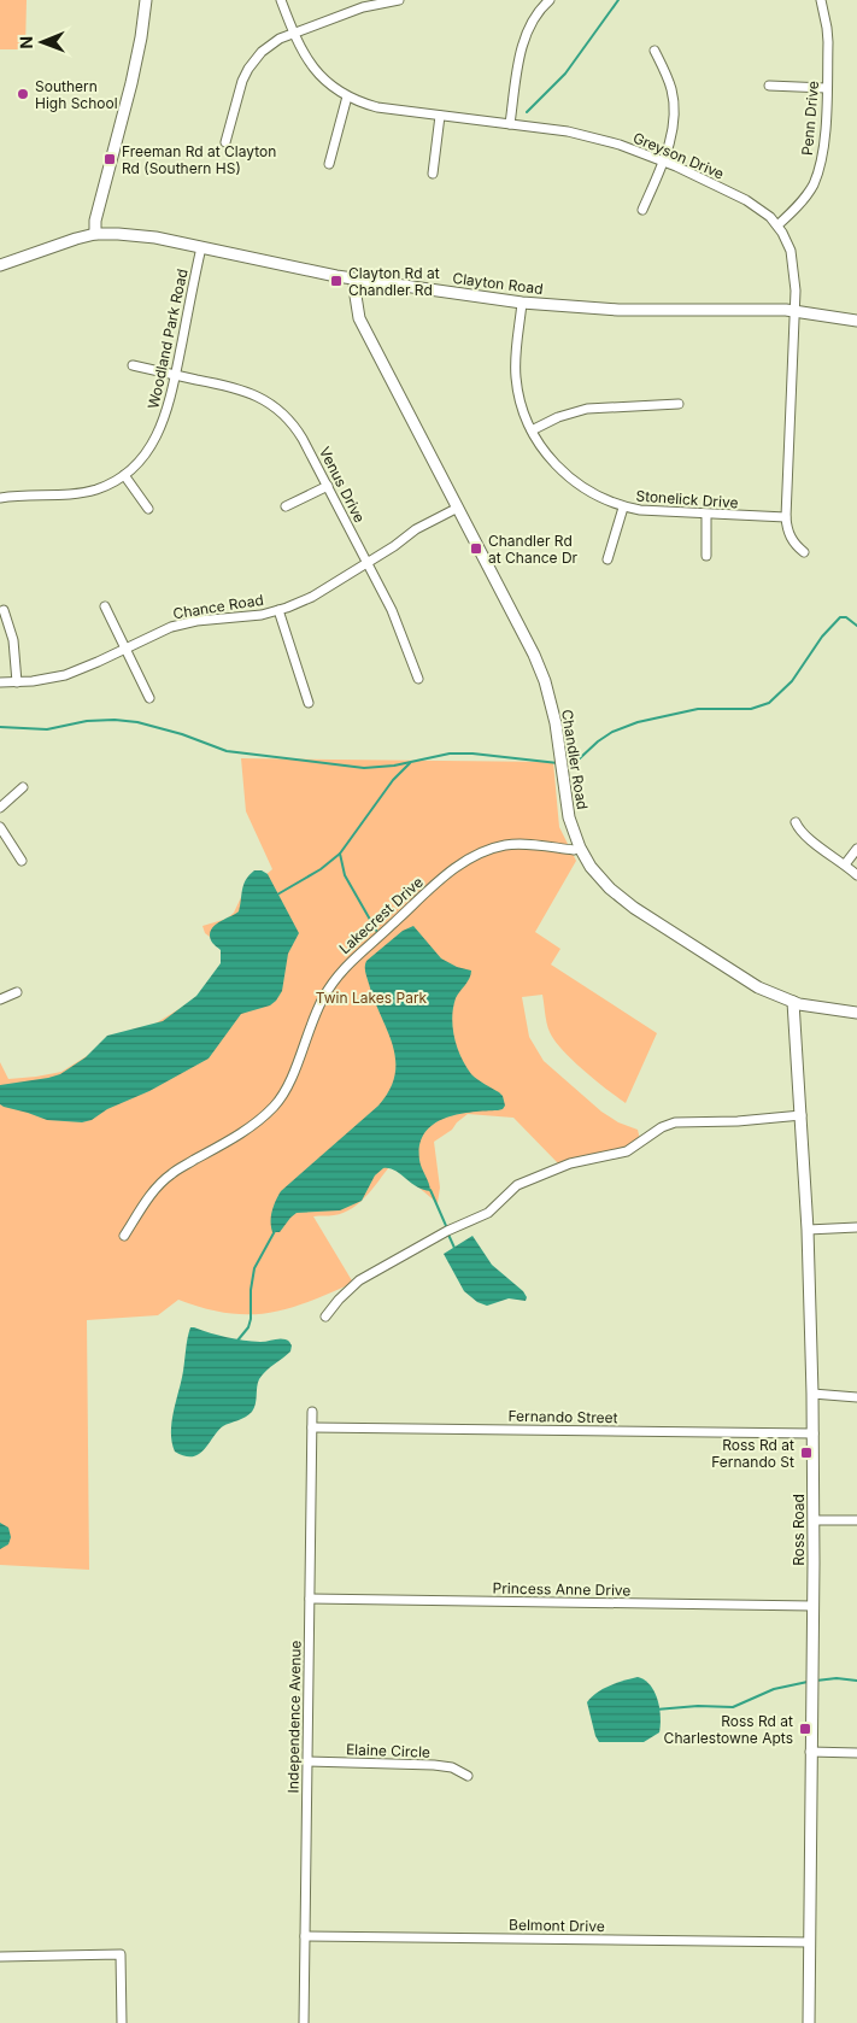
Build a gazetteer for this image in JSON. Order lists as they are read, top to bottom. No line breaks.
{"streets":{"street":["Penn Drive","Greyson Drive","Clayton Road","Woodland Park Road","Venus Drive","Stonelick Drive","Chance Road","Chandler Road","Lakecrest Drive","Fernando Street","Ross Road","Princess Anne Drive","Independence Avenue","Elaine Circle","Belmont Drive"]},"crossings":[["Penn Drive","Greyson Drive"],["Greyson Drive","Clayton Road"],["Greyson Drive","Stonelick Drive"],["Clayton Road","Woodland Park Road"],["Clayton Road","Stonelick Drive"],["Clayton Road","Chandler Road"],["Woodland Park Road","Venus Drive"],["Venus Drive","Chance Road"],["Chance Road","Chandler Road"],["Chandler Road","Lakecrest Drive"],["Chandler Road","Ross Road"],["Fernando Street","Ross Road"],["Fernando Street","Independence Avenue"],["Ross Road","Princess Anne Drive"],["Ross Road","Belmont Drive"],["Princess Anne Drive","Independence Avenue"],["Independence Avenue","Elaine Circle"],["Independence Avenue","Belmont Drive"]],"parks":["Twin Lakes Park"],"places":{"other":["Southern High School"],"transit":["Freeman Rd at Clayton Rd (Southern HS)","Clayton Rd at Chandler Rd","Chandler Rd at Chance Dr","Ross Rd at Fernando St","Ross Rd at Charlestowne Apts"]},"north":"left"}
